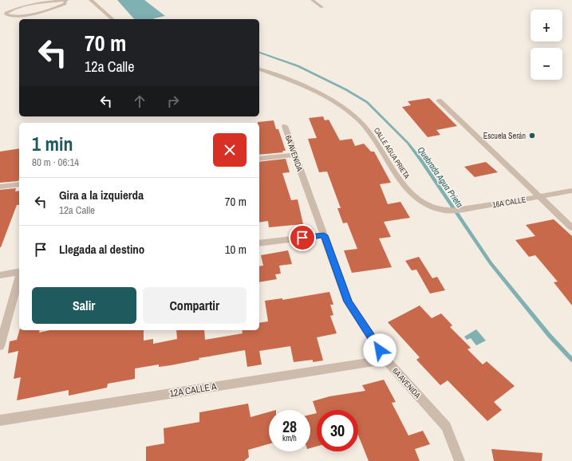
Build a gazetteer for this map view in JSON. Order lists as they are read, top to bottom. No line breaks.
{"streets":{"street":["6A AVENIDA","CALLE AGUA PRIETA","16A CALLE","12A CALLE A"]},"crossings":[["6A AVENIDA","12A CALLE A"],["CALLE AGUA PRIETA","16A CALLE"]],"water":["Quebrada Agua Prieta"],"places":["Escuela Serán"],"page":{"map_buttons":["+","−"],"turn":["70 m","12a Calle"],"heading":["1 min","80 m · 06:14"],"list":[{"name":"Gira a la izquierda","note":"12a Calle","value":"70 m"},{"name":"Llegada al destino","value":"10 m"}],"buttons":["Salir","Compartir"],"speed":"28 km/h","limit":"30"}}
